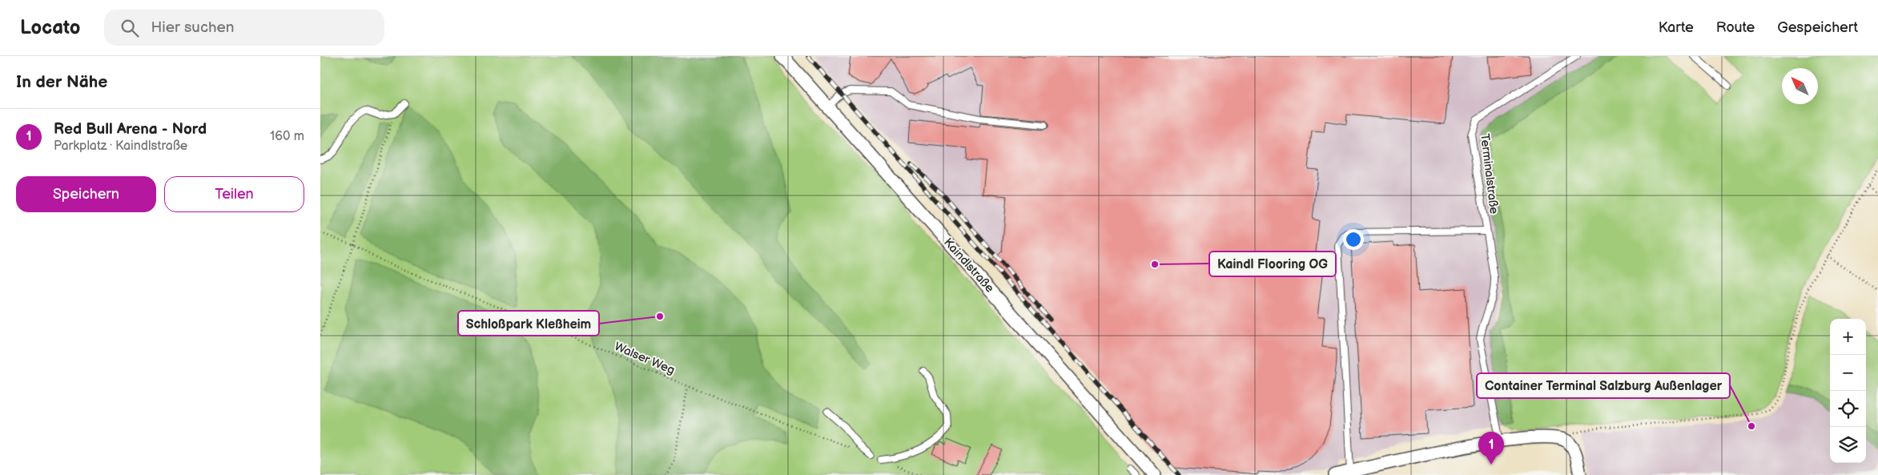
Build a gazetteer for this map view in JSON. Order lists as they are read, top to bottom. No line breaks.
{"streets":{"street":["Kaindlstraße"],"lane":["Terminalstraße"],"path":["Walser Weg"]},"places":["Kaindl Flooring OG","Schloßpark Kleßheim","Container Terminal Salzburg Außenlager"],"north":"top left","page":{"header":"Locato","search":"Hier suchen","nav":["Karte","Route","Gespeichert"],"heading":"In der Nähe","list":[{"mark":"1","name":"Red Bull Arena - Nord","note":"Parkplatz · Kaindlstraße","value":"160 m"}],"buttons":["Speichern","Teilen"],"map_buttons":["+","−"],"pins":"1"}}
